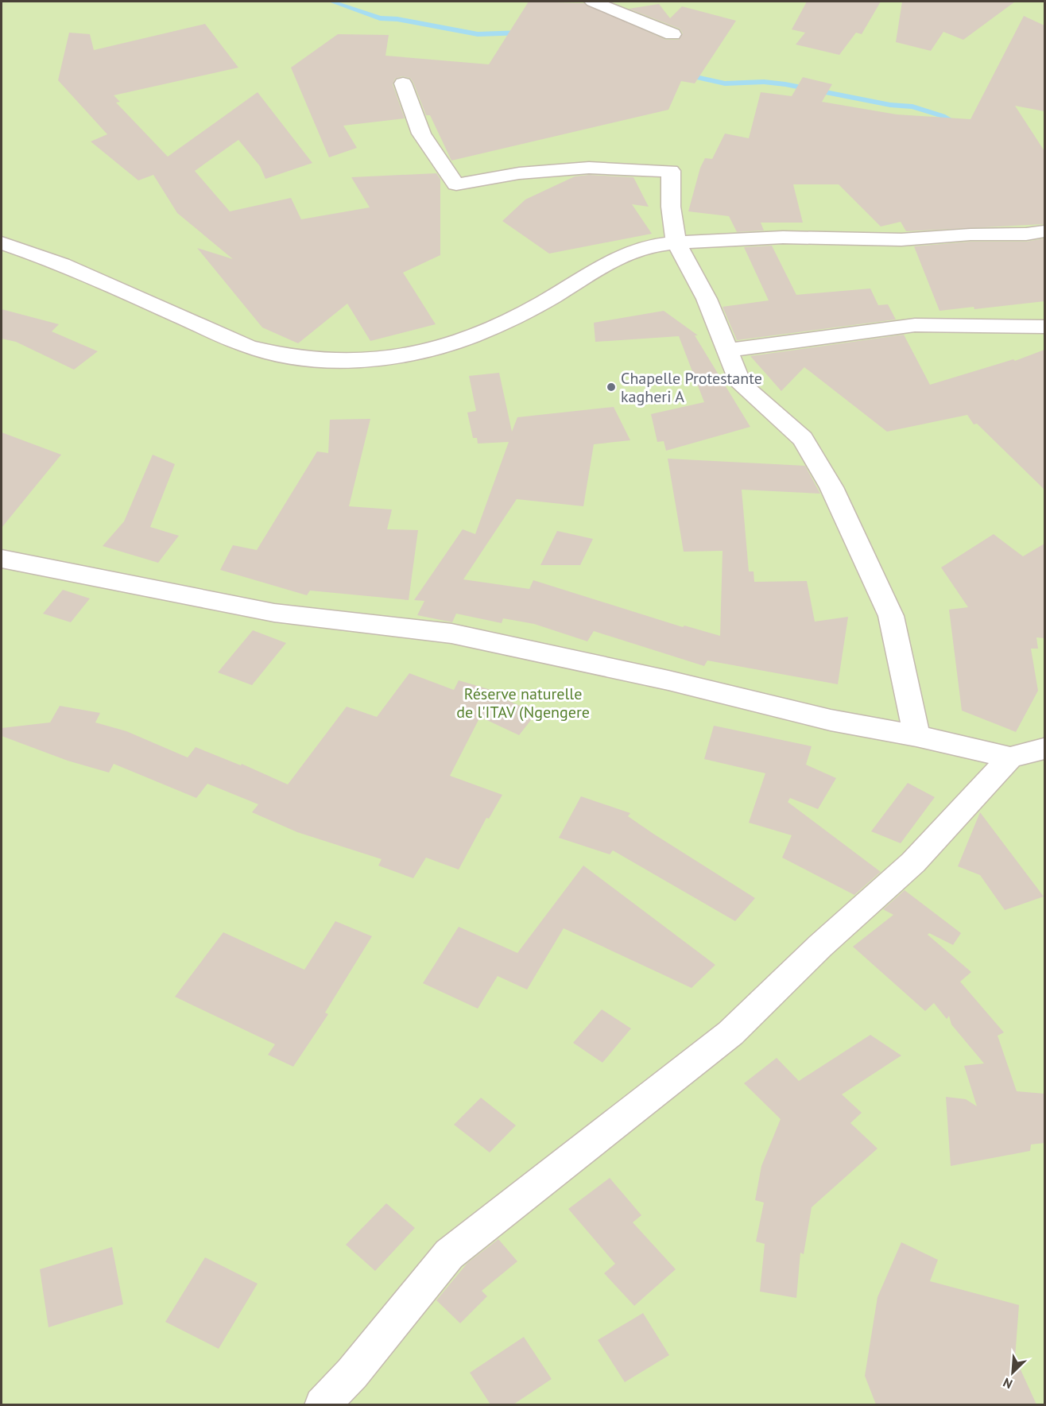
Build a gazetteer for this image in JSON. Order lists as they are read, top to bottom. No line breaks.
{"parks":["Réserve naturelle de l'ITAV (Ngengere"],"places":["Chapelle Protestante kagheri A"],"north":"bottom left"}
